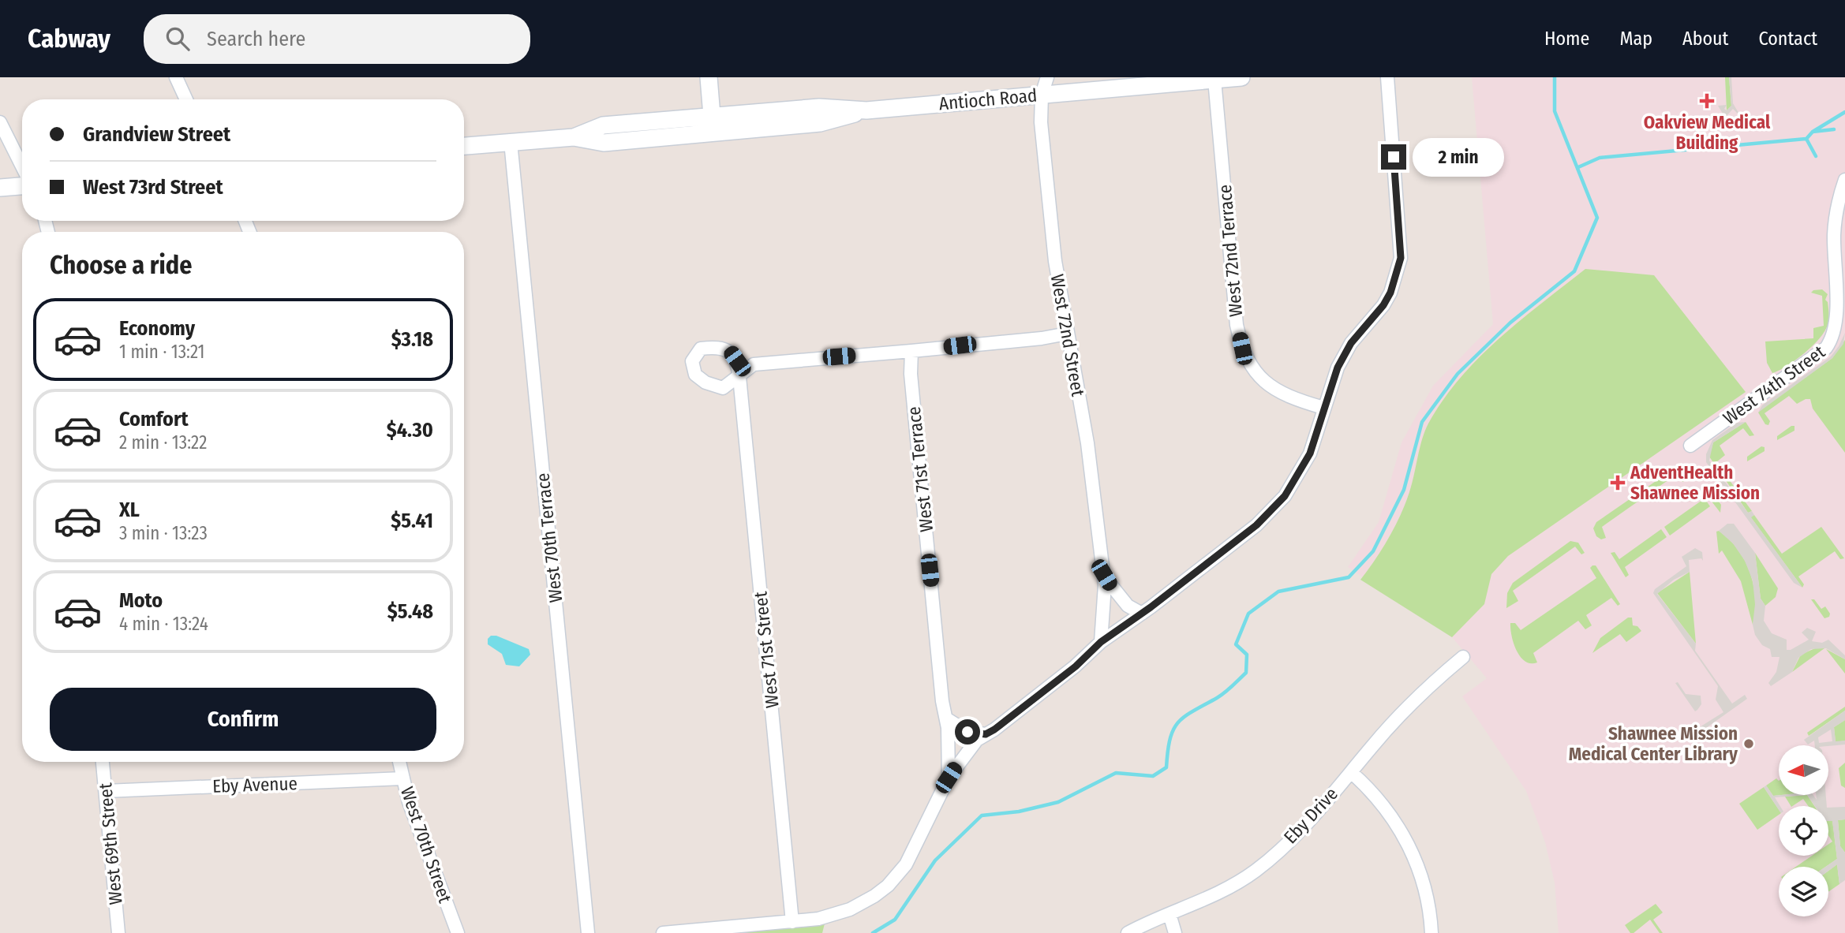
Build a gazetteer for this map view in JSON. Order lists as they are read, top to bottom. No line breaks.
{"streets":{"main road":["Antioch Road"],"street":["West 72nd Terrace","West 72nd Street","West 74th Street","West 71st Terrace","West 70th Terrace","West 71st Street","Eby Avenue","Eby Drive","West 69th Street","West 70th Street"]},"crossings":[["Antioch Road","West 72nd Terrace"],["Antioch Road","West 72nd Street"],["Antioch Road","West 70th Terrace"],["West 71st Terrace","West 71st Street"],["Eby Avenue","West 69th Street"],["Eby Avenue","West 70th Street"]],"places":{"health":["Oakview Medical Building","AdventHealth Shawnee Mission"],"other":["Shawnee Mission Medical Center Library"]},"north":"left","page":{"header":"Cabway","search":"Search here","nav":["Home","Map","About","Contact"],"banner":["Grandview Street","West 73rd Street"],"bubble":"2 min","heading":"Choose a ride","list":[{"name":"Economy","note":"1 min · 13:21","value":"$3.18"},{"name":"Comfort","note":"2 min · 13:22","value":"$4.30"},{"name":"XL","note":"3 min · 13:23","value":"$5.41"},{"name":"Moto","note":"4 min · 13:24","value":"$5.48"}],"buttons":"Confirm"}}
